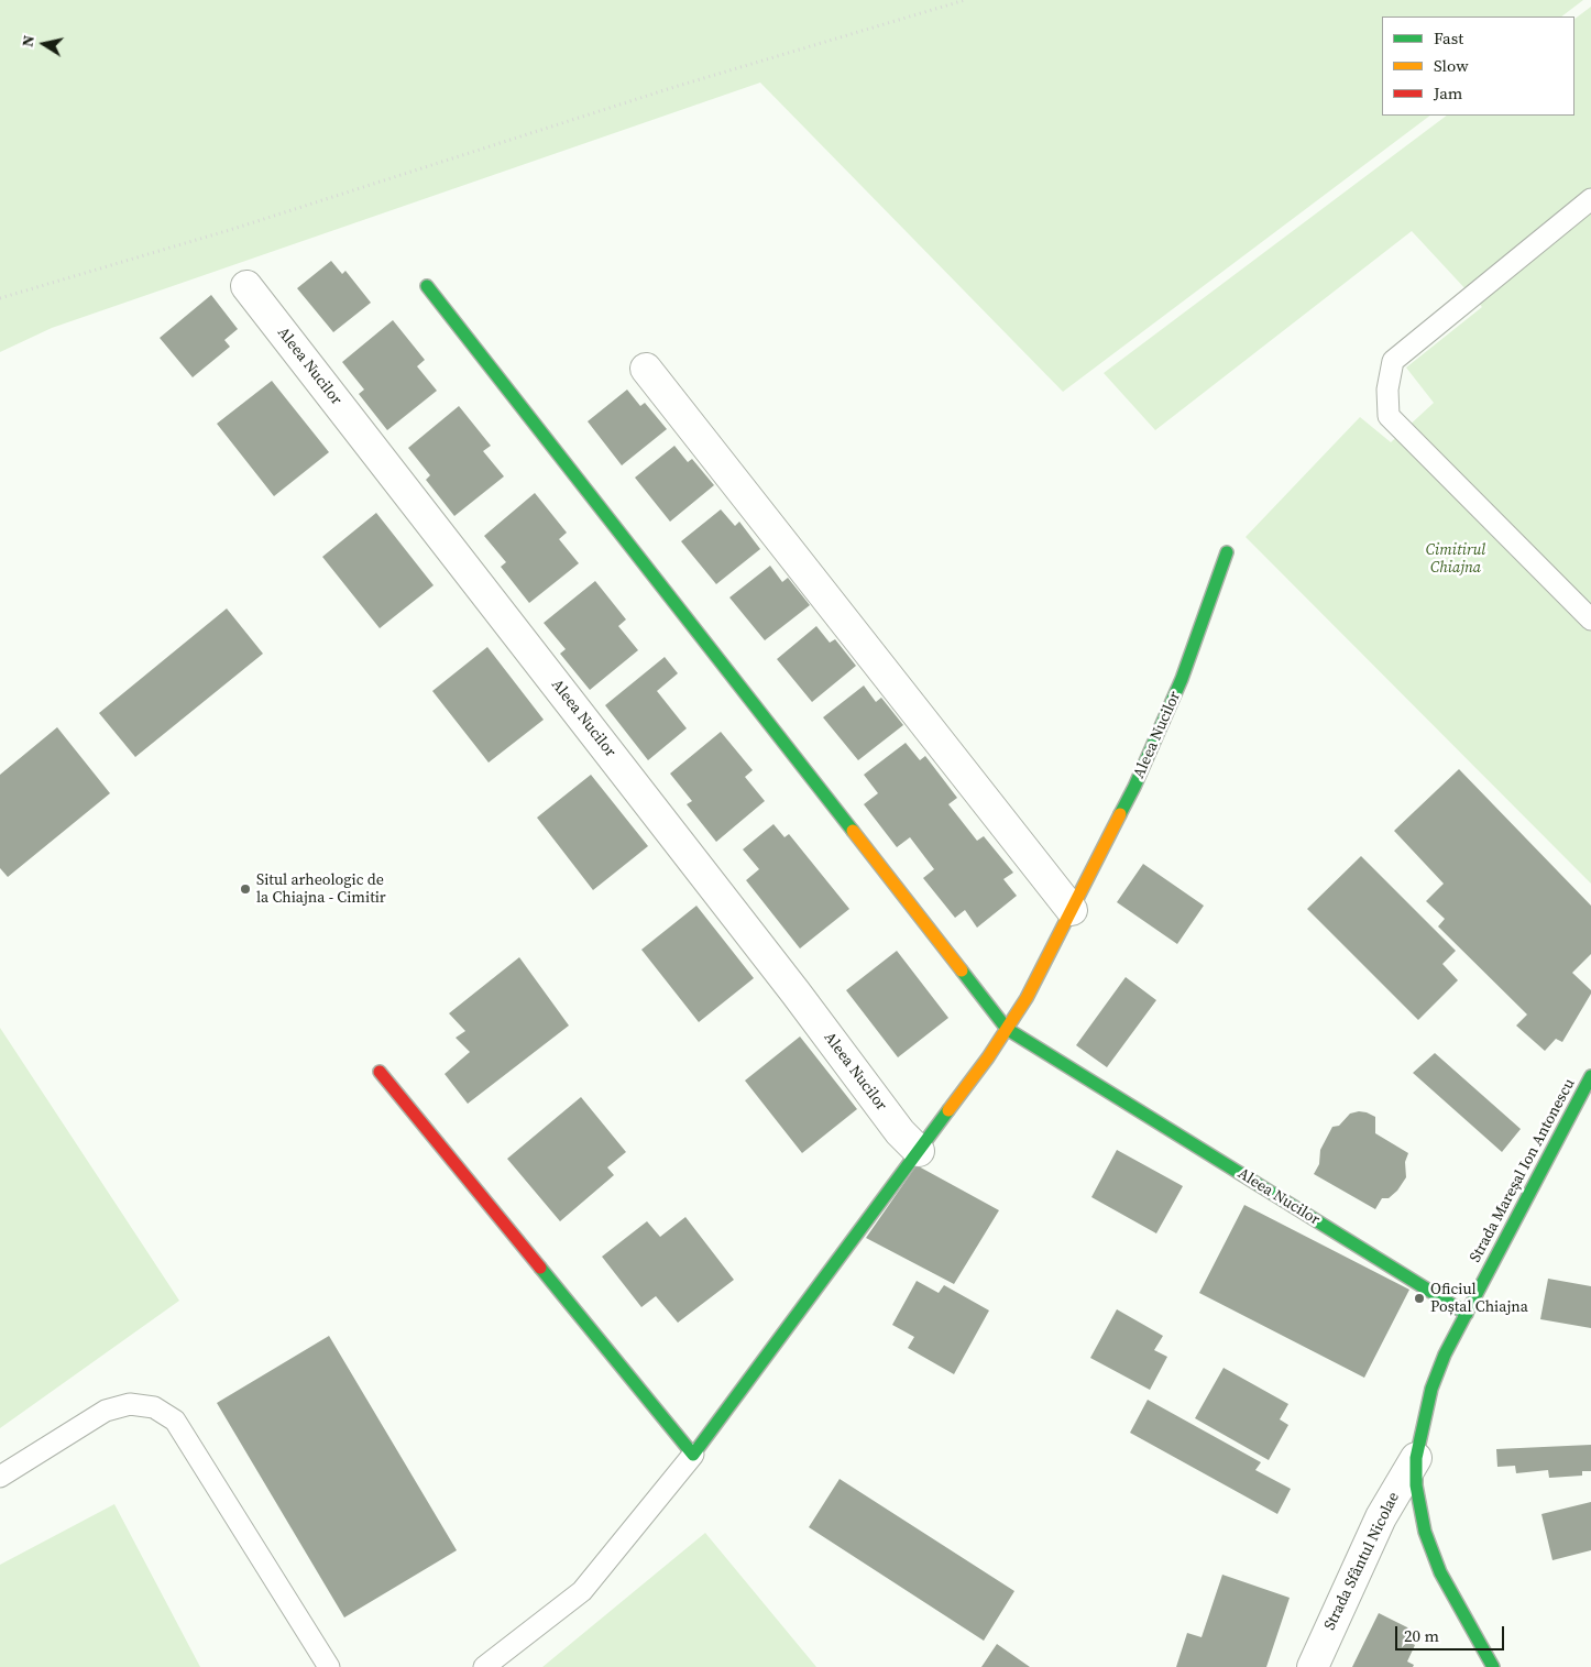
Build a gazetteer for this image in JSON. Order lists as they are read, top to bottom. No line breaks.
{"streets":{"street":["Aleea Nucilor","Strada Mareșal Ion Antonescu","Strada Sfântul Nicolae"]},"crossings":[["Aleea Nucilor","Strada Mareșal Ion Antonescu"],["Strada Mareșal Ion Antonescu","Strada Sfântul Nicolae"]],"parks":["Cimitirul Chiajna"],"places":["Situl arheologic de la Chiajna - Cimitir","Oficiul Poștal Chiajna"],"legend":["Fast","Slow","Jam"],"scale_bar":"20 m","north":"left"}
